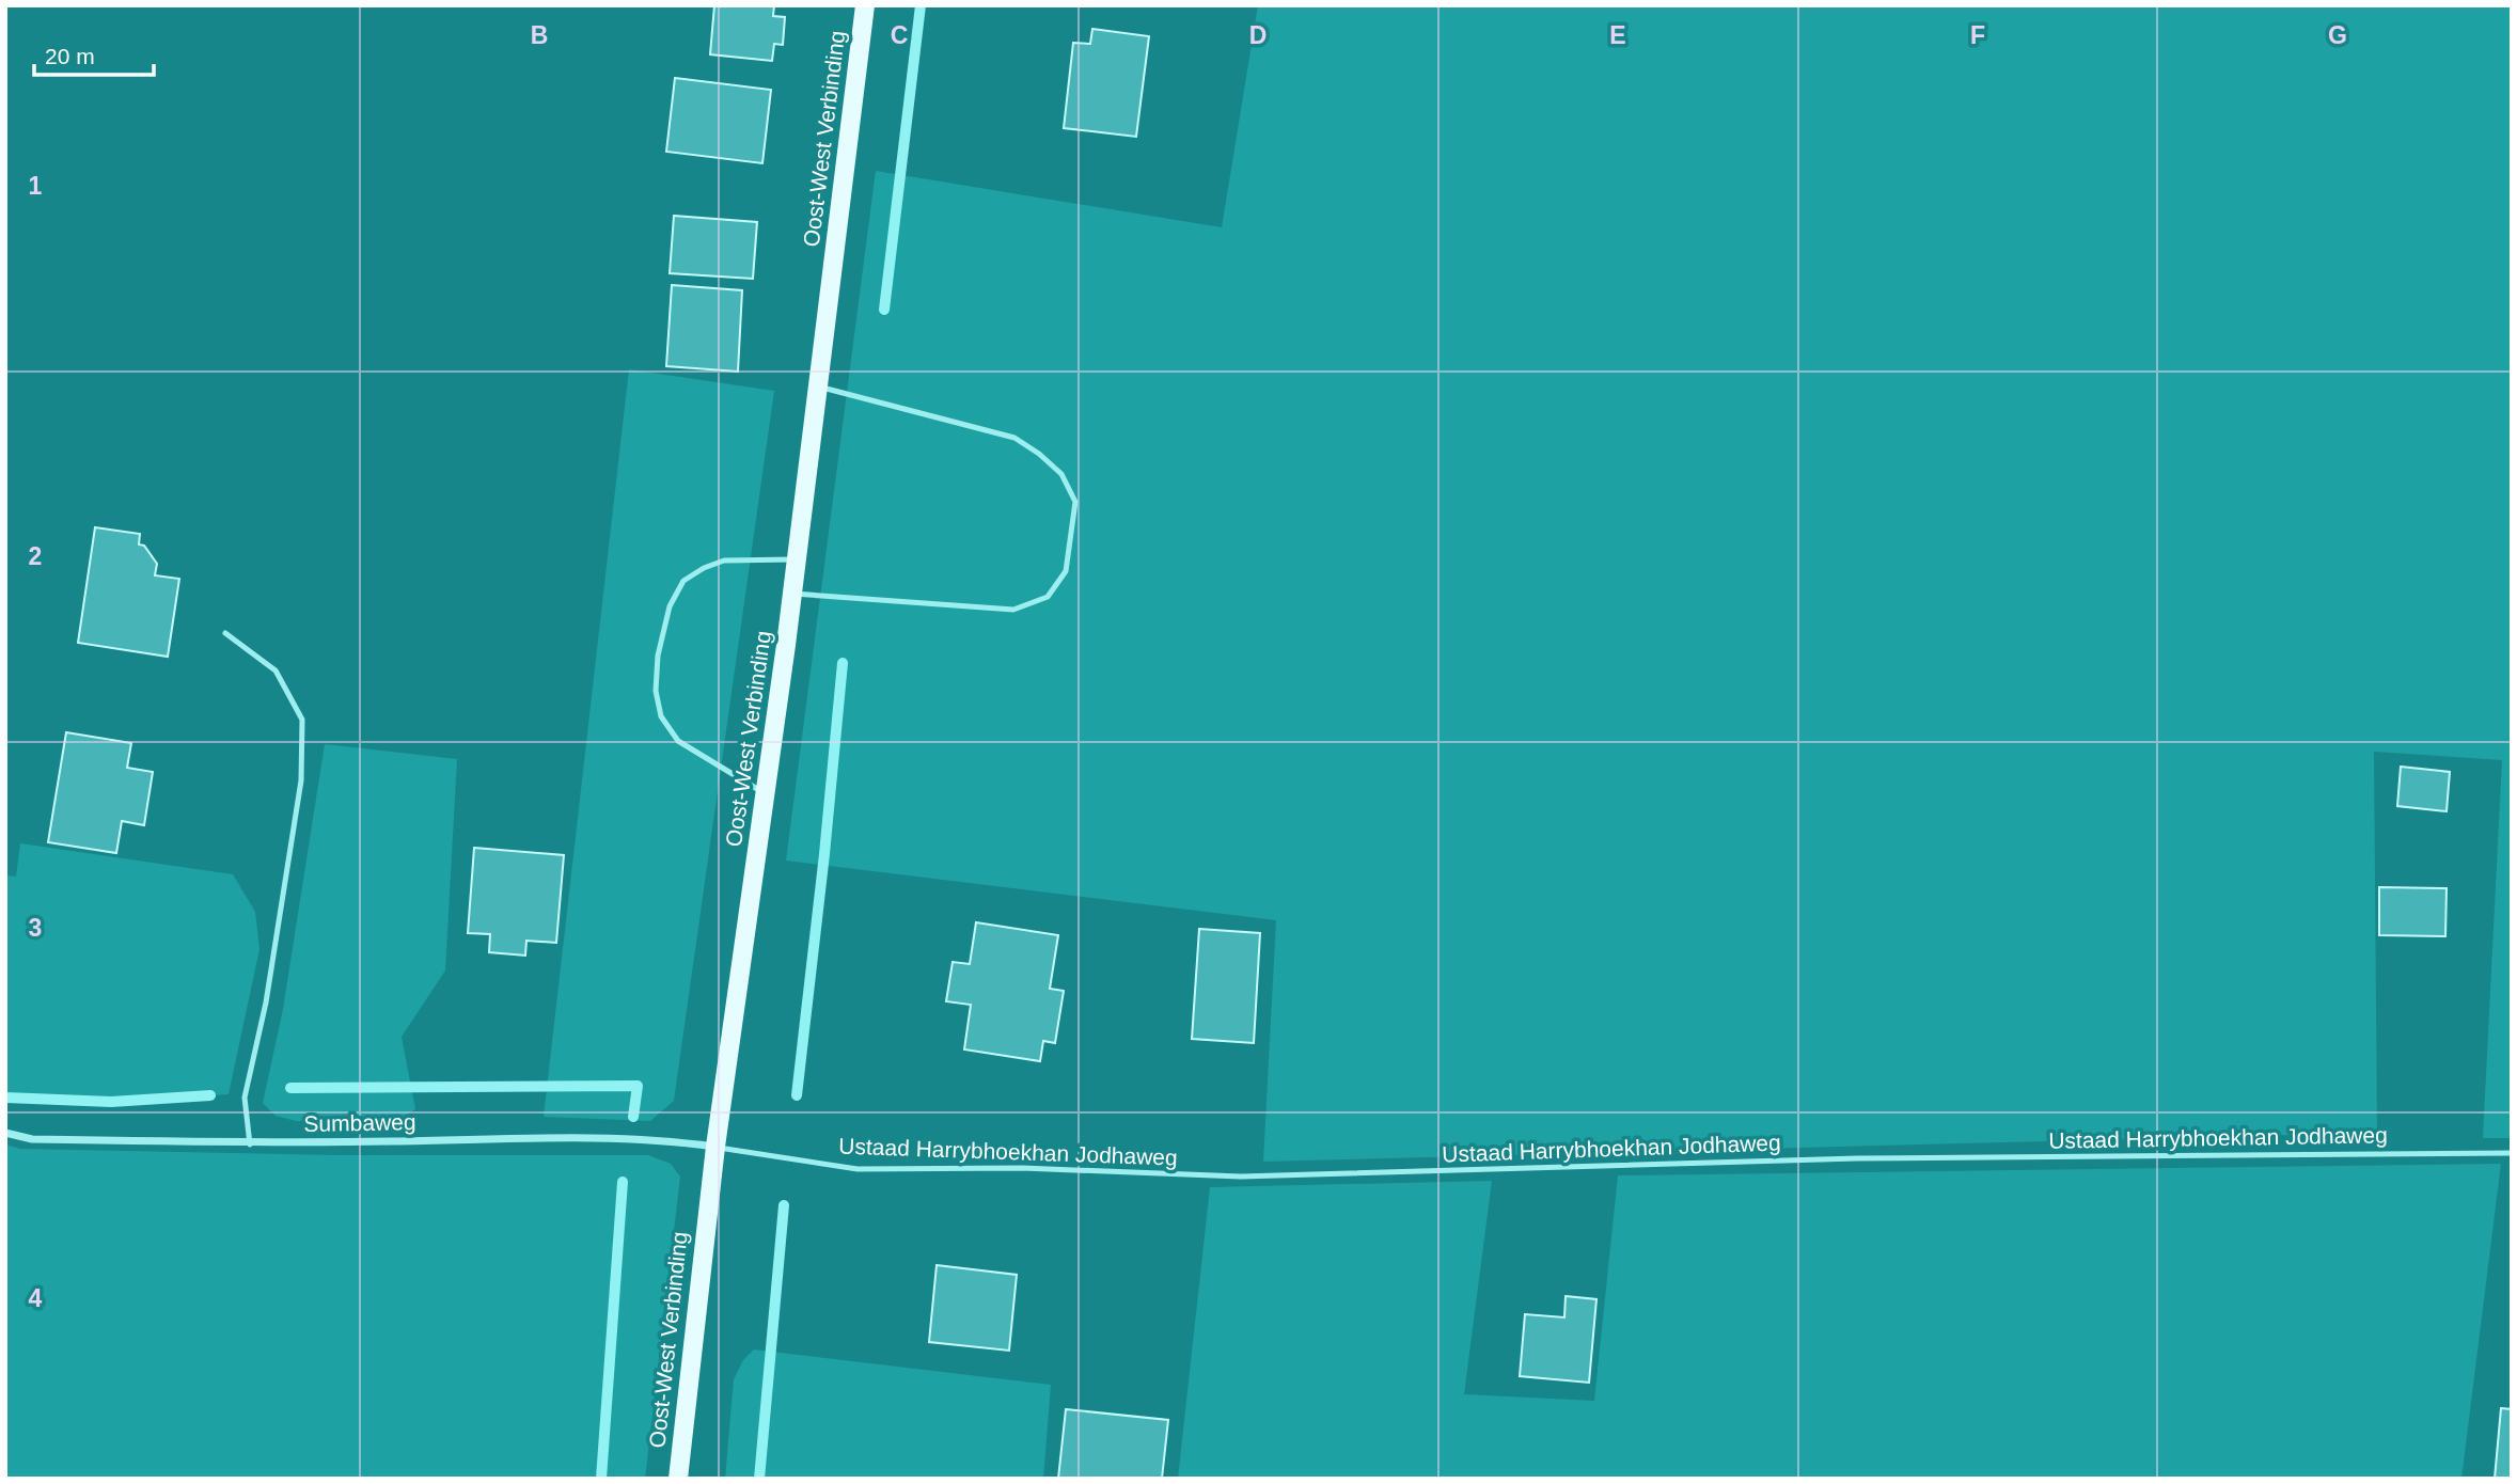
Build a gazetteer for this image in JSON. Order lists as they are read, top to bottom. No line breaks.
{"streets":{"main road":["Oost-West Verbinding"],"street":["Sumbaweg"],"lane":["Ustaad Harrybhoekhan Jodhaweg"]},"crossings":[["Oost-West Verbinding","Sumbaweg"],["Oost-West Verbinding","Ustaad Harrybhoekhan Jodhaweg"],["Sumbaweg","Ustaad Harrybhoekhan Jodhaweg"]],"scale_bar":"20 m","grid":{"columns":["B","C","D","E","F","G"],"rows":["1","2","3","4"]}}
